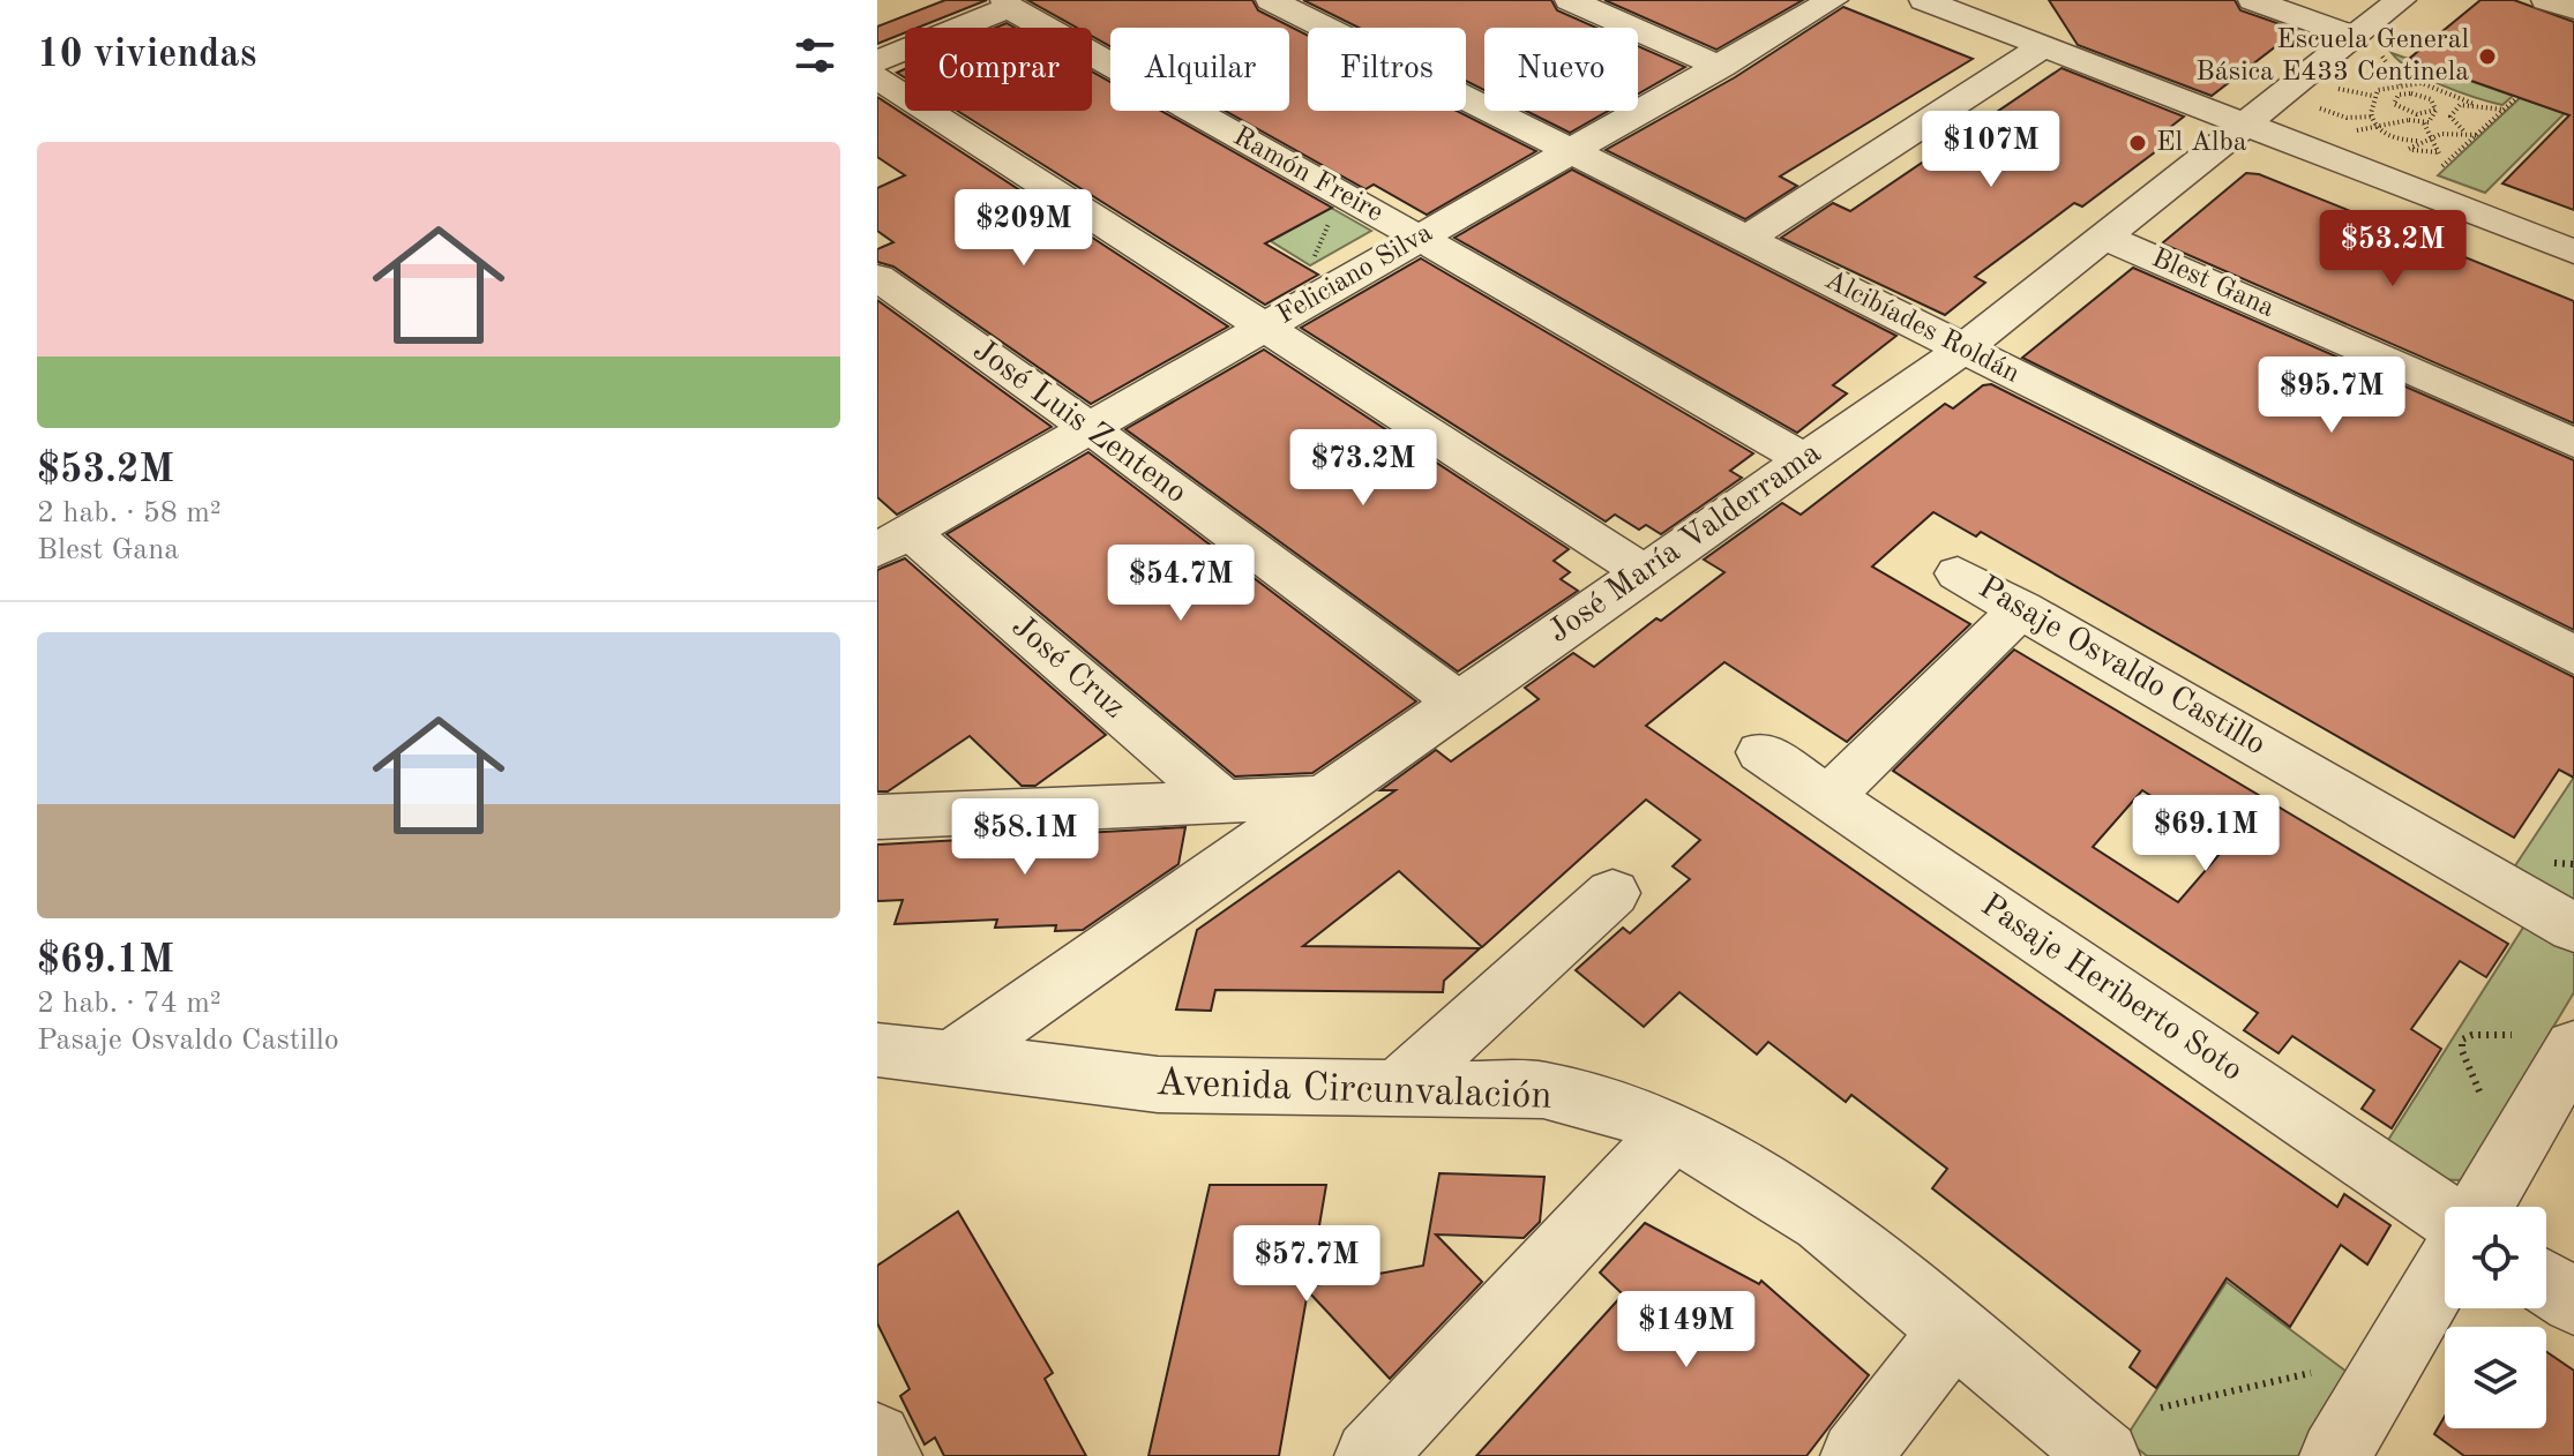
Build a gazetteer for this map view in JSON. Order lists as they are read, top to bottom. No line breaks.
{"streets":{"street":["Ramón Freire","Feliciano Silva","Blest Gana","Alcibíades Roldán","José Luis Zenteno","José María Valderrama","Pasaje Osvaldo Castillo","José Cruz","Pasaje Heriberto Soto","Avenida Circunvalación"]},"crossings":[["Ramón Freire","Feliciano Silva"],["Ramón Freire","José María Valderrama"],["Feliciano Silva","Alcibíades Roldán"],["Feliciano Silva","José Luis Zenteno"],["Feliciano Silva","José Cruz"],["Blest Gana","José María Valderrama"],["Alcibíades Roldán","José María Valderrama"],["José Luis Zenteno","José María Valderrama"],["José María Valderrama","Avenida Circunvalación"]],"places":["Escuela General Básica E433 Centinela","El Alba"],"page":{"heading":"10 viviendas","chip":["Comprar","Alquilar","Filtros","Nuevo"],"list":[{"name":"$53.2M","note":"2 hab. · 58 m² · Blest Gana"},{"name":"$69.1M","note":"2 hab. · 74 m² · Pasaje Osvaldo Castillo"}],"price":["$107M","$209M","$53.2M","$95.7M","$73.2M","$54.7M","$69.1M","$58.1M","$57.7M","$149M"]}}
